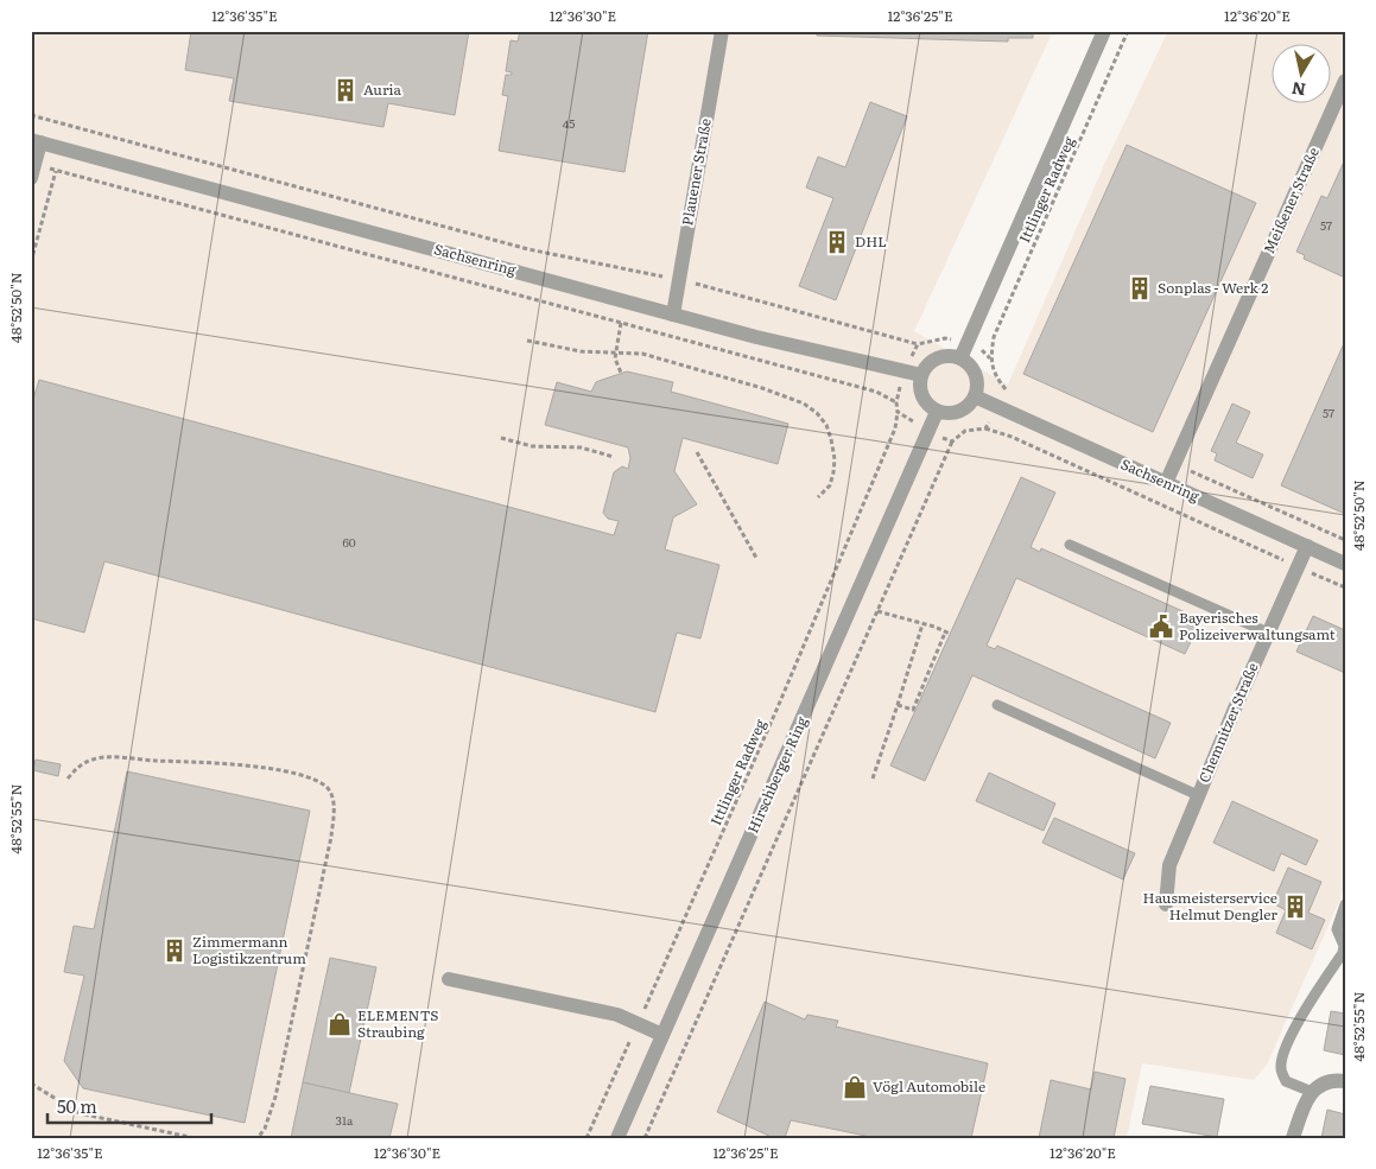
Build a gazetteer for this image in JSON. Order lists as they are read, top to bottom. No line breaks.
{"streets":{"street":["Plauener Straße","Meißener Straße","Sachsenring","Chemnitzer Straße","Hirschberger Ring"],"path":["Ittlinger Radweg"]},"crossings":[["Plauener Straße","Sachsenring"],["Meißener Straße","Sachsenring"],["Sachsenring","Chemnitzer Straße"],["Sachsenring","Hirschberger Ring"]],"places":{"building":["Auria","DHL","Sonplas - Werk 2","Hausmeisterservice Helmut Dengler","Zimmermann Logistikzentrum"],"public building":["Bayerisches Polizeiverwaltungsamt"],"shop":["ELEMENTS Straubing","Vögl Automobile"]},"house_numbers":["45","57","57","60","31a"],"scale_bar":"50 m","north":"bottom","coordinates":["12°36'35\"E","12°36'30\"E","12°36'25\"E","12°36'20\"E","48°52'50\"N","48°52'55\"N"]}
